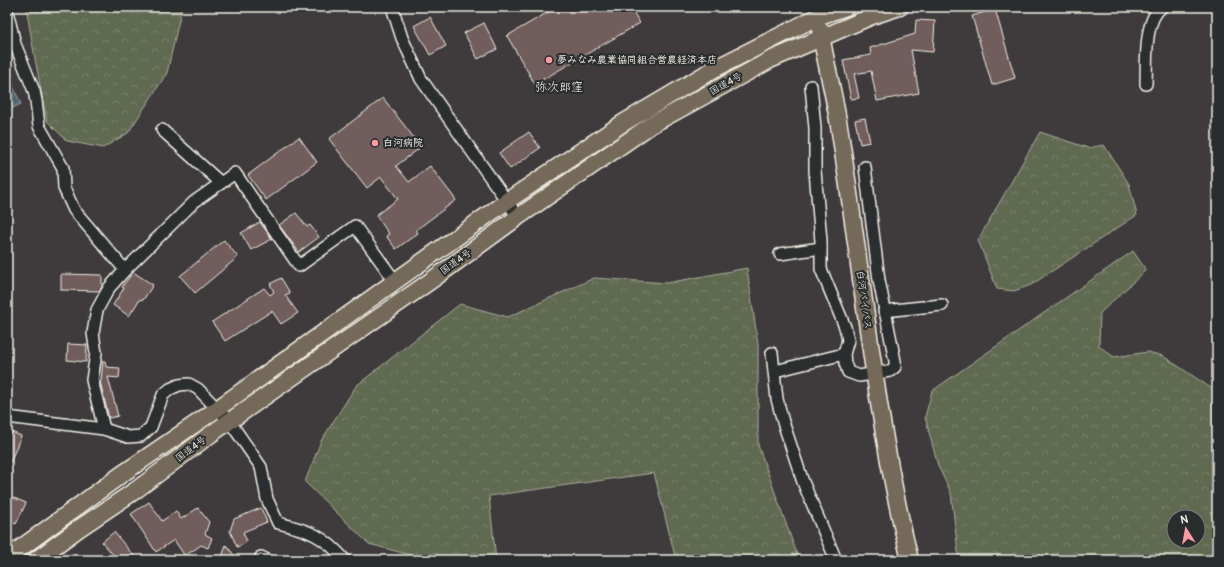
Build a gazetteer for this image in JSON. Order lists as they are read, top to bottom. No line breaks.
{"streets":{"highway":["国道4号","白河バイパス"]},"crossings":[["国道4号","白河バイパス"]],"districts":["弥次郎窪"],"places":["夢みなみ農業協同組合営農経済本店","白河病院"],"north":"top"}
